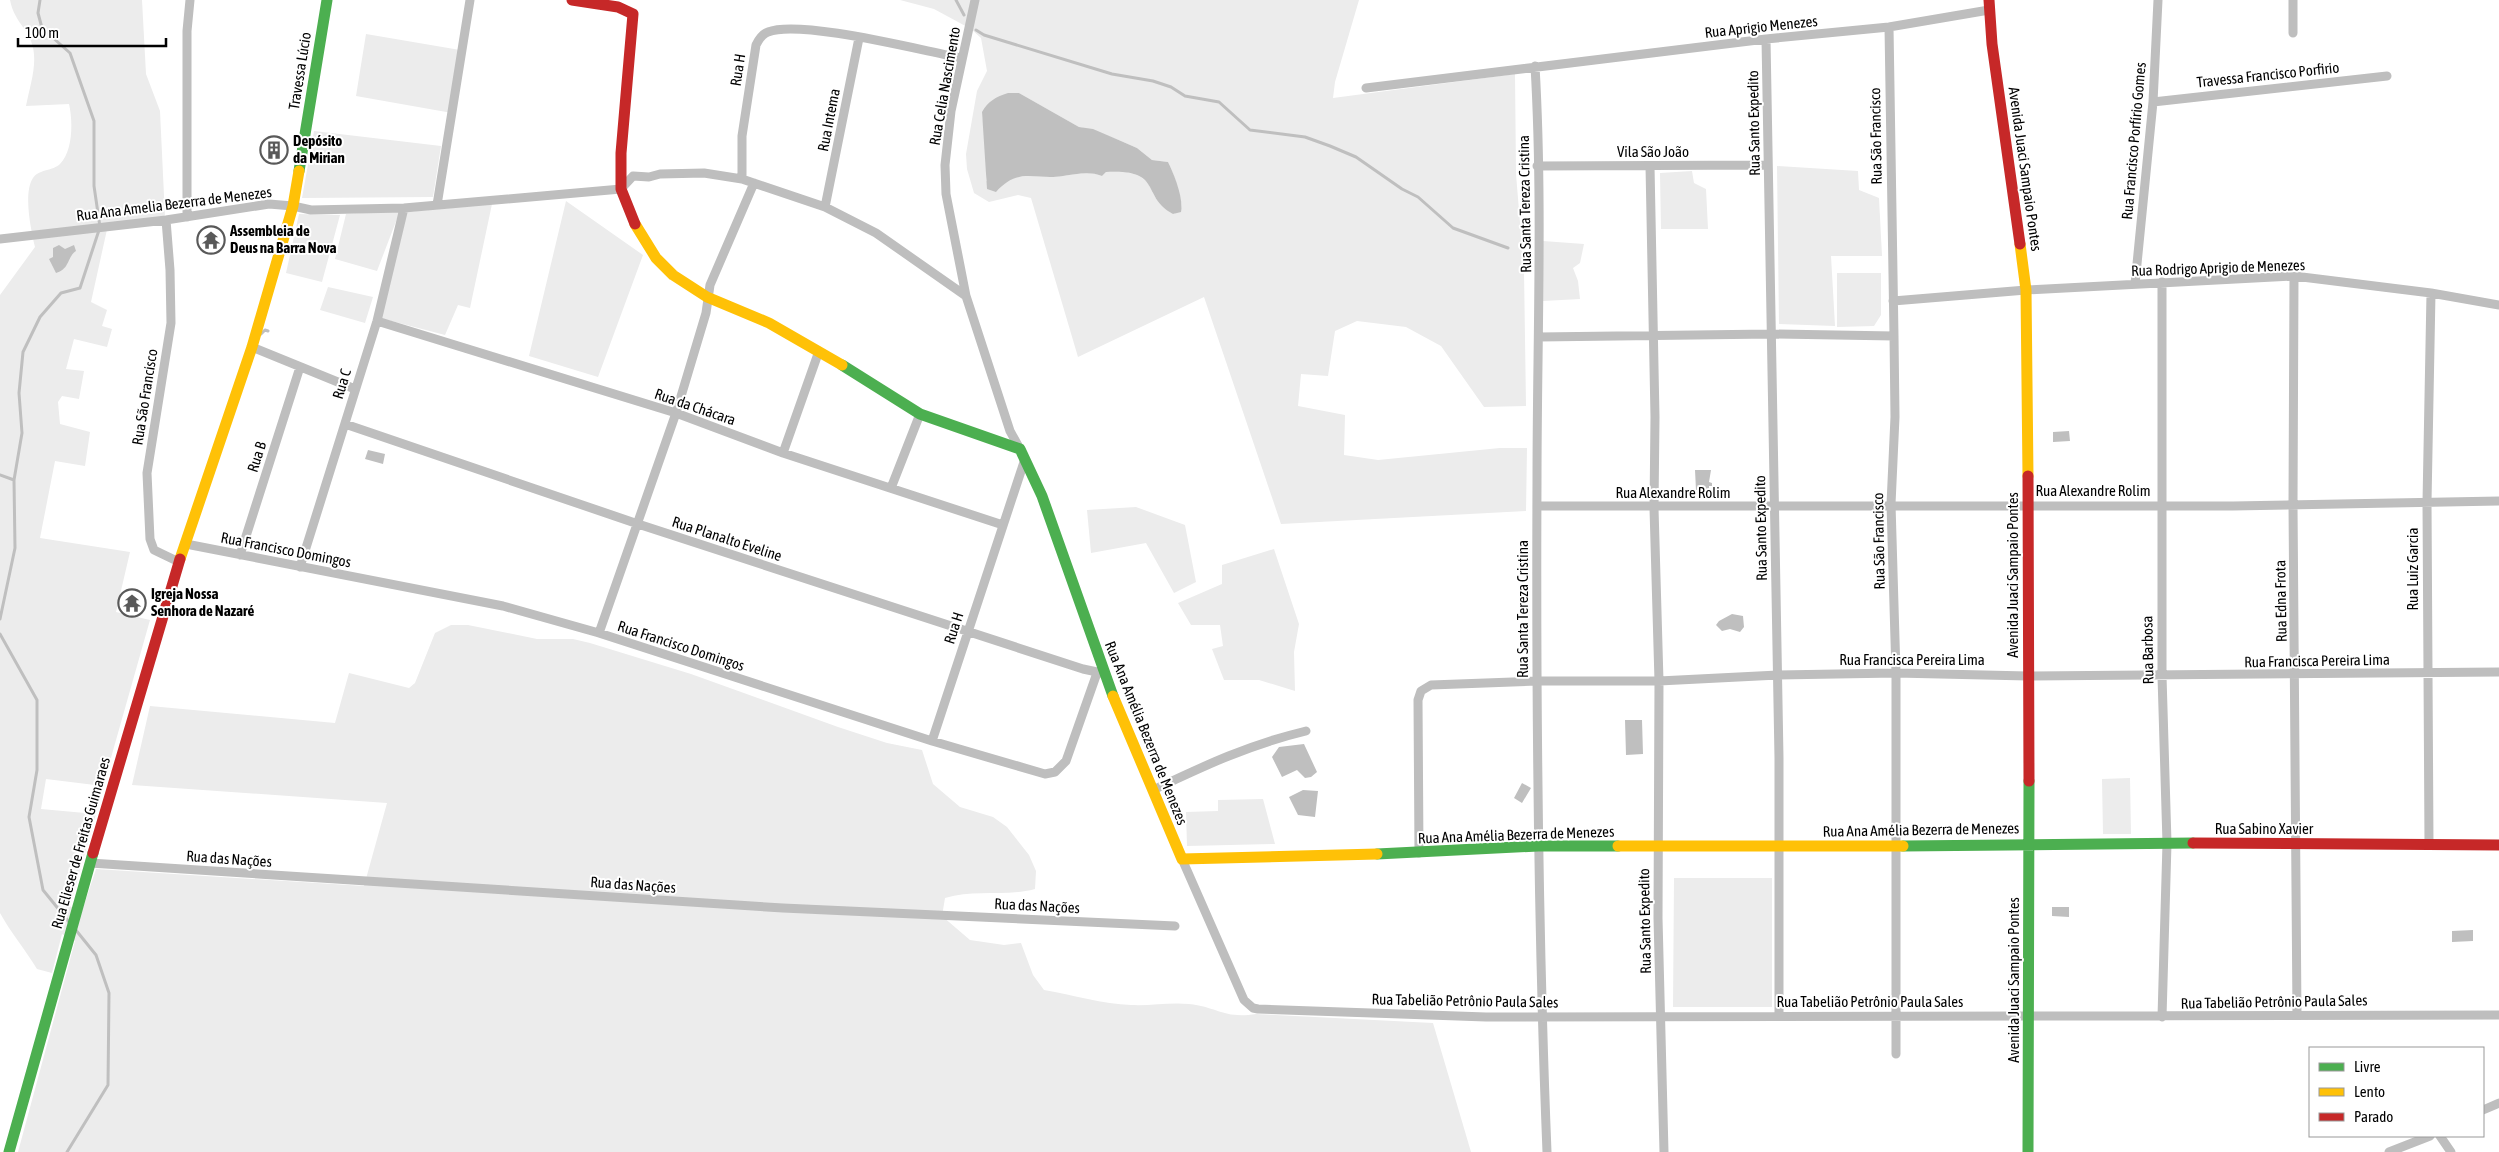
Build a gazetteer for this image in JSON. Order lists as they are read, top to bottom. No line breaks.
{"streets":{"street":["Rua Aprigio Menezes","Rua H","Travessa Lúcio","Travessa Francisco Porfirio","Rua Celia Nascimento","Rua Intema","Rua Santo Expedito","Rua São Francisco","Rua Francisco Porfírio Gomes","Vila São João","Avenida Juaci Sampaio Pontes","Rua Ana Amelia Bezerra de Menezes","Rua Santa Tereza Cristina","Rua Rodrigo Aprigio de Menezes","Rua C","Rua da Chácara","Rua B","Rua Alexandre Rolim","Rua Planalto Eveline","Rua Francisco Domingos","Rua Luiz Garcia","Rua Edna Frota","Rua Barbosa","Rua Francisca Pereira Lima","Rua Ana Amélia Bezerra de Menezes","Rua Sabino Xavier","Rua Elieser de Freitas Guimaraes","Rua das Nações","Rua Tabelião Petrônio Paula Sales"]},"crossings":[["Rua Aprigio Menezes","Rua Santo Expedito"],["Rua Aprigio Menezes","Rua São Francisco"],["Rua Aprigio Menezes","Avenida Juaci Sampaio Pontes"],["Rua Aprigio Menezes","Rua Santa Tereza Cristina"],["Rua H","Rua Celia Nascimento"],["Rua H","Rua Intema"],["Rua H","Rua da Chácara"],["Rua H","Rua Planalto Eveline"],["Rua H","Rua Francisco Domingos"],["Rua H","Rua Ana Amélia Bezerra de Menezes"],["Travessa Lúcio","Rua Ana Amelia Bezerra de Menezes"],["Travessa Lúcio","Rua Elieser de Freitas Guimaraes"],["Travessa Francisco Porfirio","Rua Francisco Porfírio Gomes"],["Rua Celia Nascimento","Rua Ana Amélia Bezerra de Menezes"],["Rua Santo Expedito","Vila São João"],["Rua Santo Expedito","Rua Alexandre Rolim"],["Rua Santo Expedito","Rua Francisca Pereira Lima"],["Rua Santo Expedito","Rua Ana Amélia Bezerra de Menezes"],["Rua Santo Expedito","Rua Tabelião Petrônio Paula Sales"],["Rua São Francisco","Rua Ana Amelia Bezerra de Menezes"],["Rua São Francisco","Rua Rodrigo Aprigio de Menezes"],["Rua São Francisco","Rua Alexandre Rolim"],["Rua São Francisco","Rua Francisca Pereira Lima"],["Rua São Francisco","Rua Ana Amélia Bezerra de Menezes"],["Rua São Francisco","Rua Elieser de Freitas Guimaraes"],["Rua São Francisco","Rua Tabelião Petrônio Paula Sales"],["Rua Francisco Porfírio Gomes","Rua Rodrigo Aprigio de Menezes"],["Vila São João","Rua Santa Tereza Cristina"],["Avenida Juaci Sampaio Pontes","Rua Rodrigo Aprigio de Menezes"],["Avenida Juaci Sampaio Pontes","Rua Alexandre Rolim"],["Avenida Juaci Sampaio Pontes","Rua Francisca Pereira Lima"],["Avenida Juaci Sampaio Pontes","Rua Ana Amélia Bezerra de Menezes"],["Avenida Juaci Sampaio Pontes","Rua Sabino Xavier"],["Avenida Juaci Sampaio Pontes","Rua Tabelião Petrônio Paula Sales"],["Rua Ana Amelia Bezerra de Menezes","Rua C"],["Rua Santa Tereza Cristina","Rua Alexandre Rolim"],["Rua Santa Tereza Cristina","Rua Francisca Pereira Lima"],["Rua Santa Tereza Cristina","Rua Ana Amélia Bezerra de Menezes"],["Rua Santa Tereza Cristina","Rua Tabelião Petrônio Paula Sales"],["Rua Rodrigo Aprigio de Menezes","Rua Luiz Garcia"],["Rua Rodrigo Aprigio de Menezes","Rua Edna Frota"],["Rua Rodrigo Aprigio de Menezes","Rua Barbosa"],["Rua C","Rua da Chácara"],["Rua C","Rua Planalto Eveline"],["Rua C","Rua Francisco Domingos"],["Rua B","Rua Francisco Domingos"],["Rua Alexandre Rolim","Rua Luiz Garcia"],["Rua Alexandre Rolim","Rua Edna Frota"],["Rua Alexandre Rolim","Rua Barbosa"],["Rua Planalto Eveline","Rua Francisco Domingos"],["Rua Planalto Eveline","Rua Ana Amélia Bezerra de Menezes"],["Rua Francisco Domingos","Rua Ana Amélia Bezerra de Menezes"],["Rua Francisco Domingos","Rua Elieser de Freitas Guimaraes"],["Rua Luiz Garcia","Rua Francisca Pereira Lima"],["Rua Luiz Garcia","Rua Sabino Xavier"],["Rua Edna Frota","Rua Francisca Pereira Lima"],["Rua Edna Frota","Rua Sabino Xavier"],["Rua Edna Frota","Rua Tabelião Petrônio Paula Sales"],["Rua Barbosa","Rua Francisca Pereira Lima"],["Rua Barbosa","Rua Sabino Xavier"],["Rua Barbosa","Rua Tabelião Petrônio Paula Sales"],["Rua Francisca Pereira Lima","Rua Ana Amélia Bezerra de Menezes"],["Rua Ana Amélia Bezerra de Menezes","Rua Sabino Xavier"],["Rua Ana Amélia Bezerra de Menezes","Rua Tabelião Petrônio Paula Sales"],["Rua Elieser de Freitas Guimaraes","Rua das Nações"]],"places":{"building":["Depósito da Mirian"],"temple":["Assembleia de Deus na Barra Nova","Igreja Nossa Senhora de Nazaré"]},"legend":["Livre","Lento","Parado"],"scale_bar":"100 m"}
